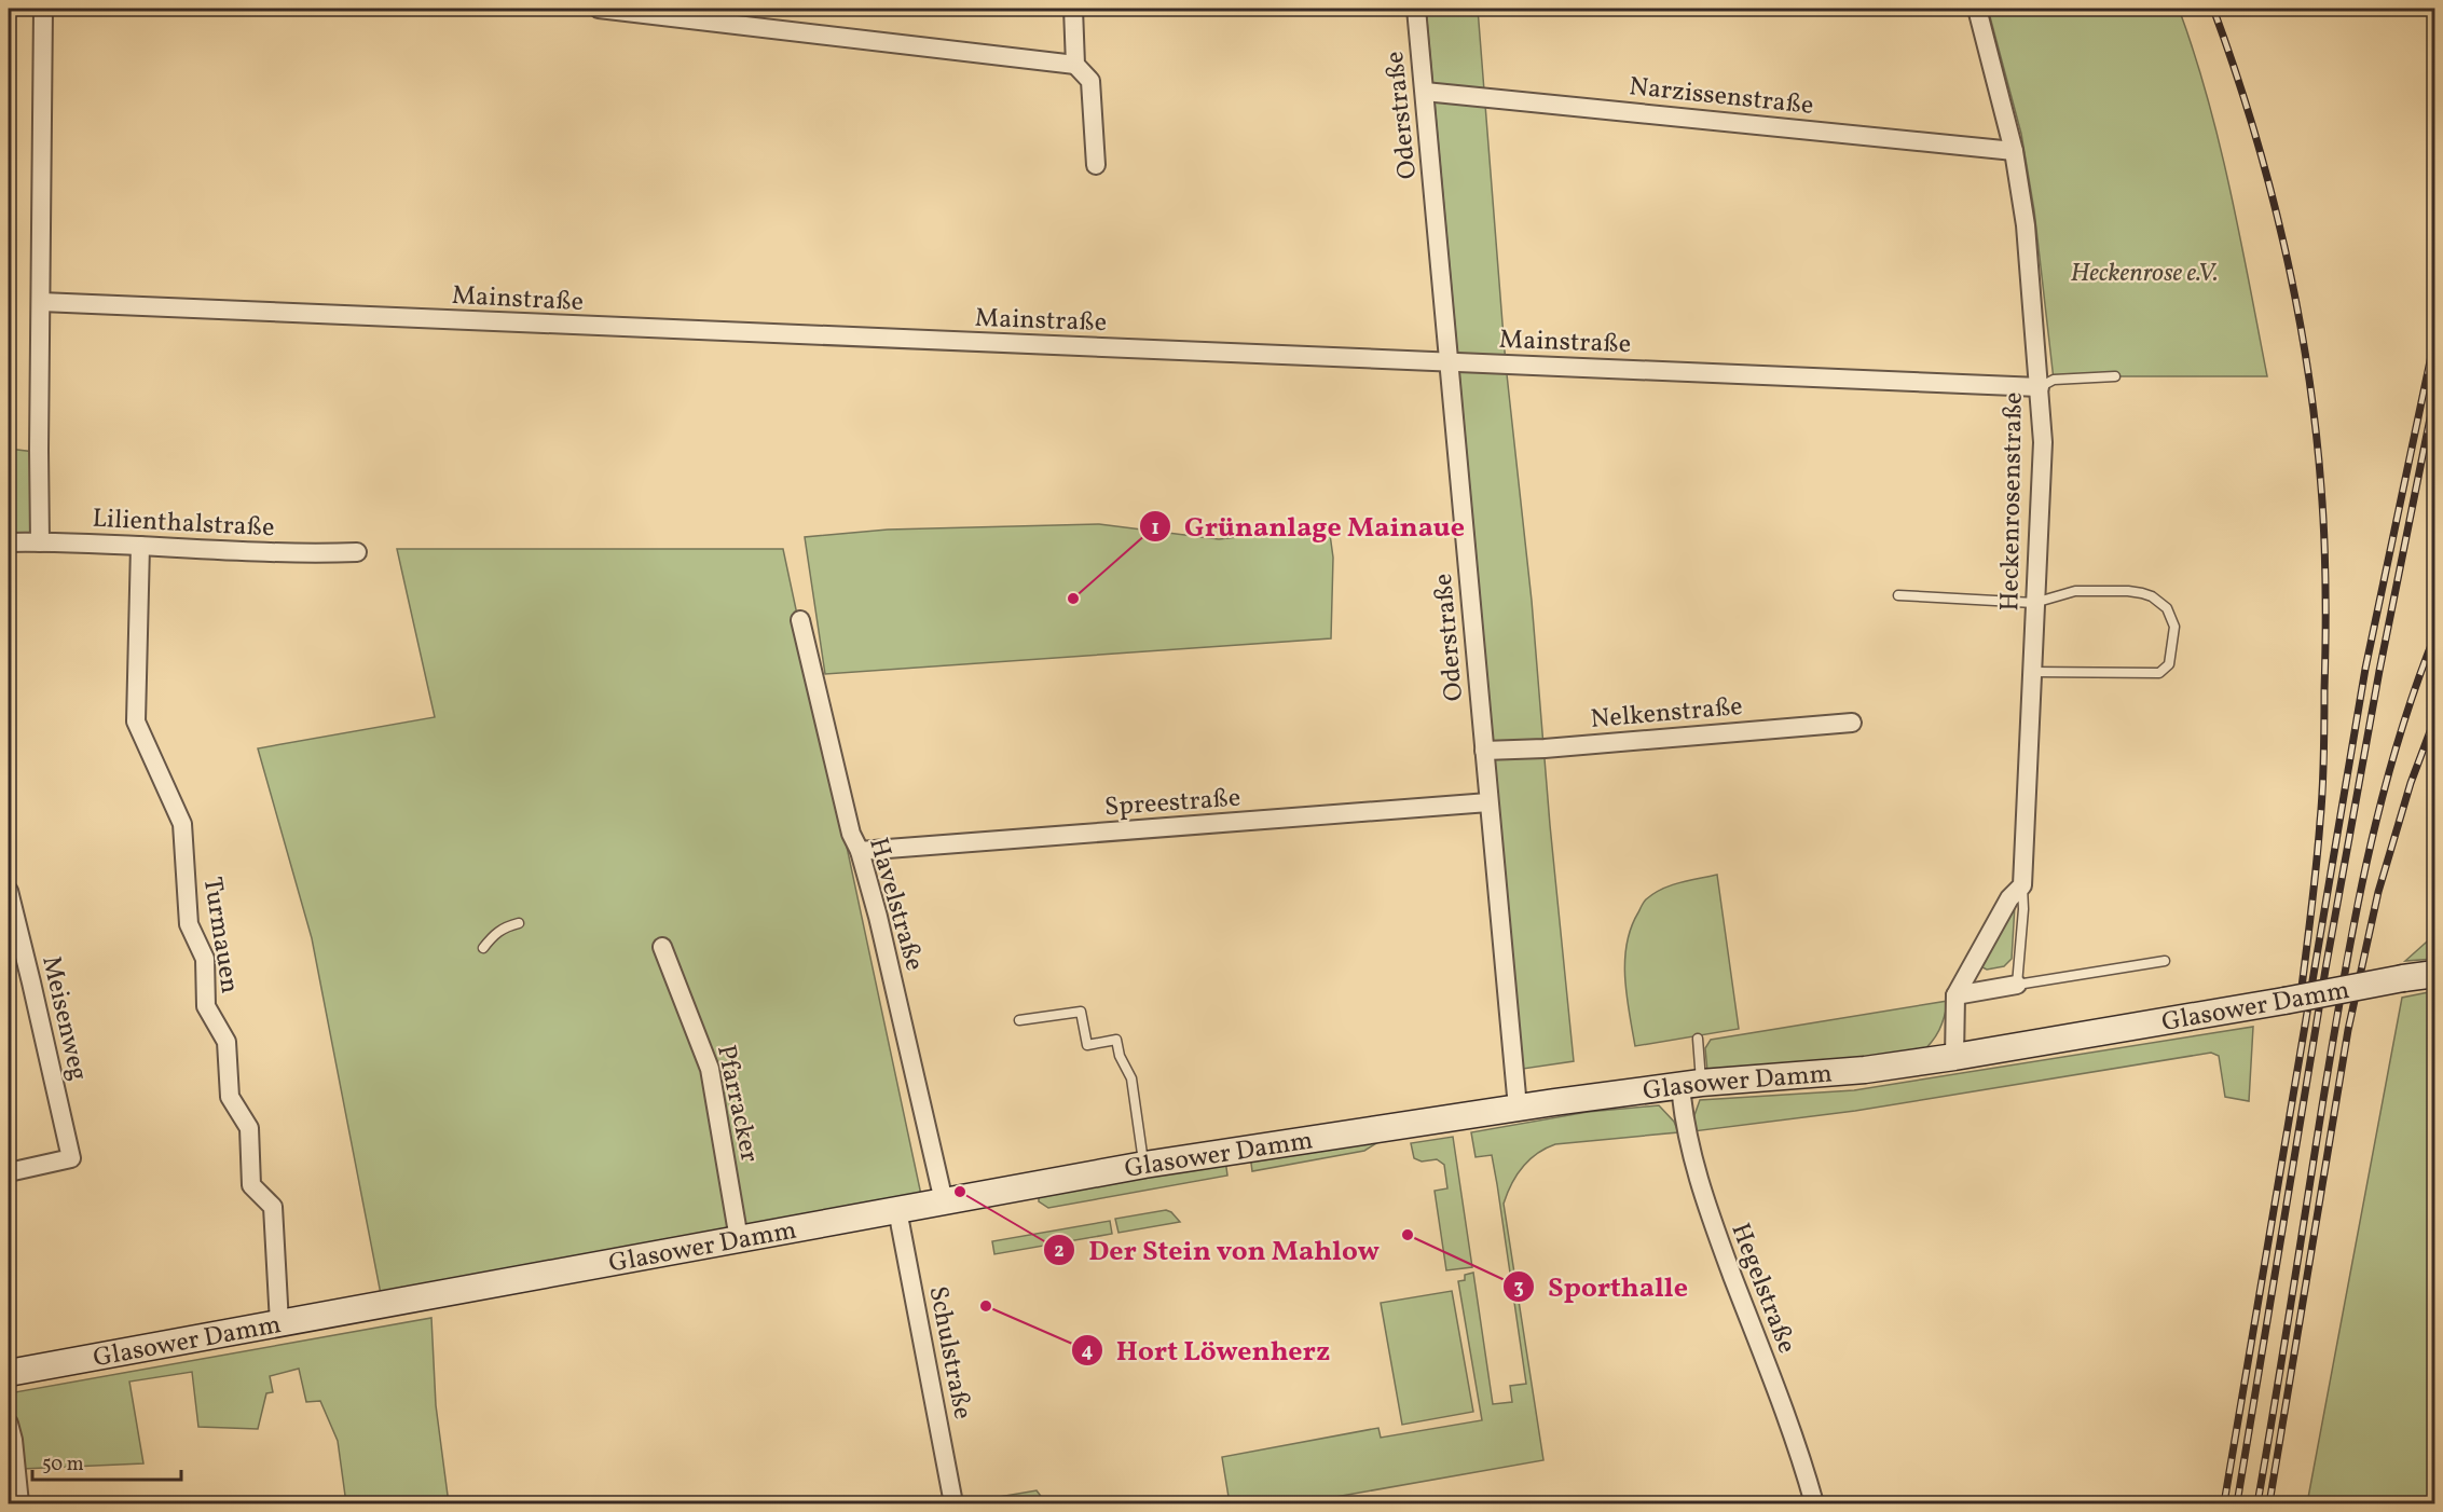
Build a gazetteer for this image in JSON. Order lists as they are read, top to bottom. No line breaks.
{"streets":{"street":["Narzissenstraße","Oderstraße","Mainstraße","Heckenrosenstraße","Lilienthalstraße","Nelkenstraße","Spreestraße","Havelstraße","Turmauen","Glasower Damm","Meisenweg","Pfarracker","Hegelstraße","Schulstraße"]},"crossings":[["Narzissenstraße","Oderstraße"],["Narzissenstraße","Heckenrosenstraße"],["Oderstraße","Mainstraße"],["Oderstraße","Nelkenstraße"],["Oderstraße","Spreestraße"],["Oderstraße","Glasower Damm"],["Mainstraße","Heckenrosenstraße"],["Lilienthalstraße","Turmauen"],["Spreestraße","Havelstraße"],["Havelstraße","Glasower Damm"],["Turmauen","Glasower Damm"],["Glasower Damm","Pfarracker"],["Glasower Damm","Hegelstraße"],["Glasower Damm","Schulstraße"]],"parks":["Heckenrose e.V."],"places":["Grünanlage Mainaue","Der Stein von Mahlow","Sporthalle","Hort Löwenherz"],"scale_bar":"50 m"}
